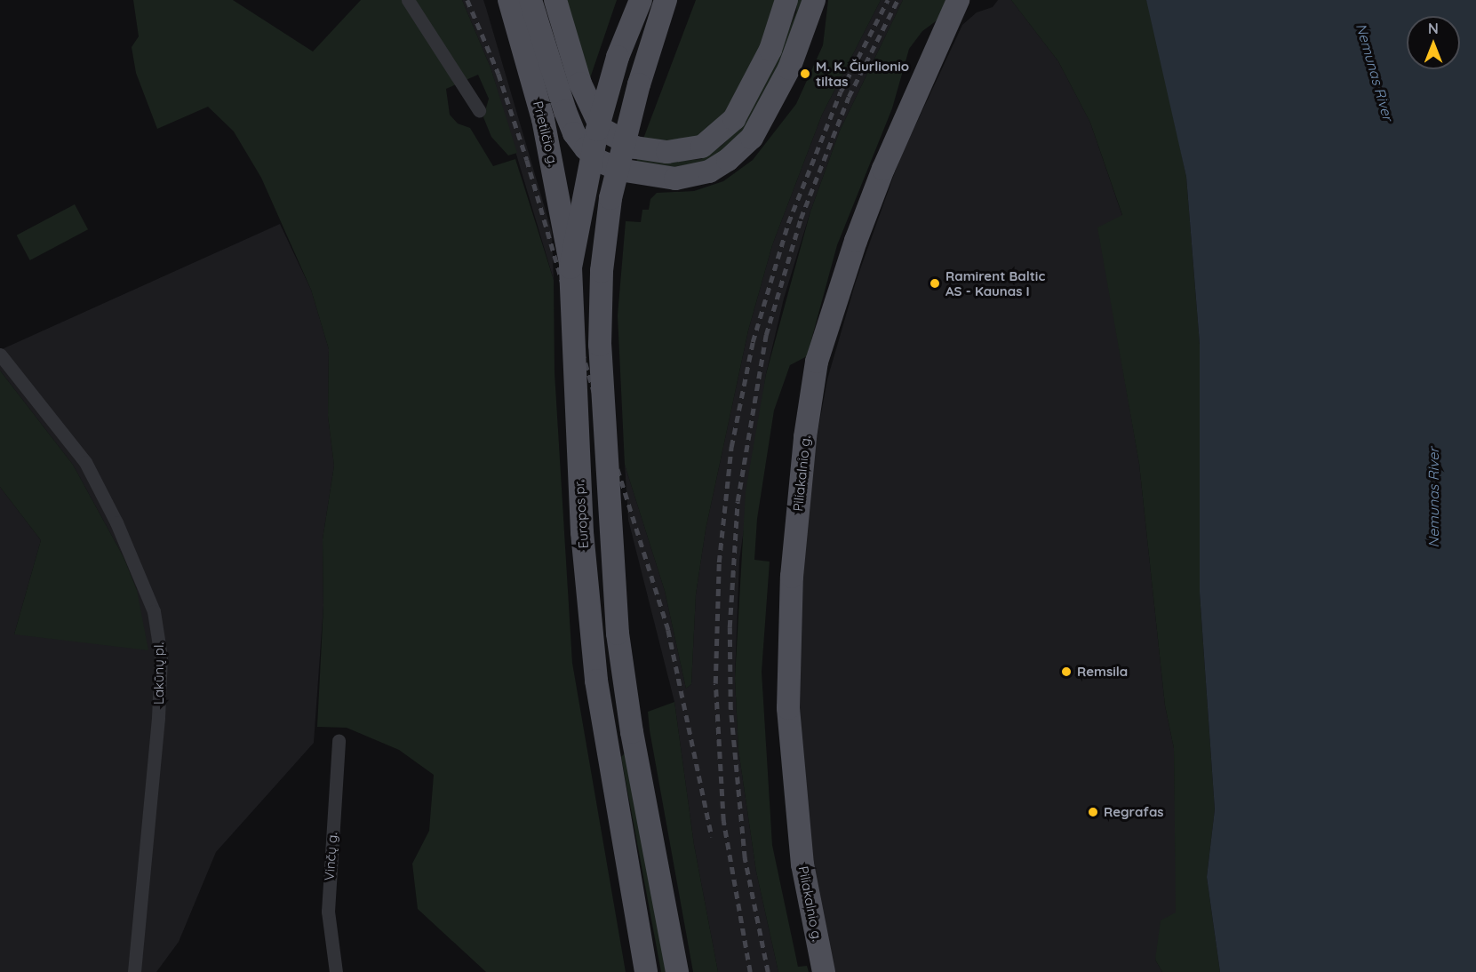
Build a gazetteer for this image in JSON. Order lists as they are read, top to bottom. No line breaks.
{"streets":{"main road":["Prietilčio g.","Piliakalnio g.","Europos pr."],"street":["Lakūnų pl.","Vinčų g."]},"crossings":[["Prietilčio g.","Europos pr."]],"water":["Nemunas River"],"places":["M. K. Čiurlionio tiltas","Ramirent Baltic AS - Kaunas I","Remsila","Regrafas"],"north":"top"}
